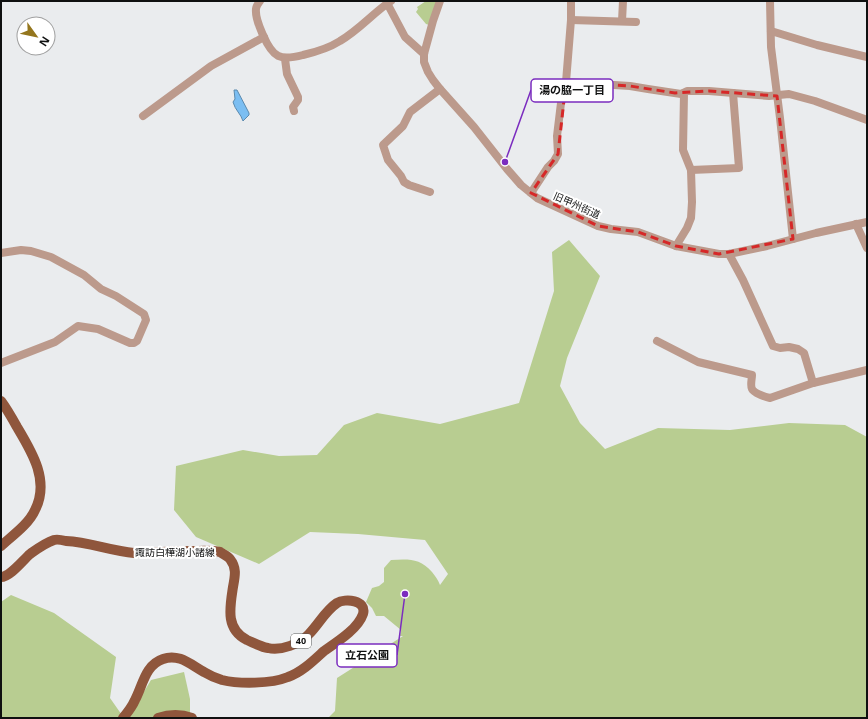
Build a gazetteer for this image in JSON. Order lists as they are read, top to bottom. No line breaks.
{"streets":{"main road":["諏訪白樺湖小諸線","40"],"street":["旧甲州街道"]},"places":["湯の脇一丁目","立石公園"],"north":"bottom right"}
